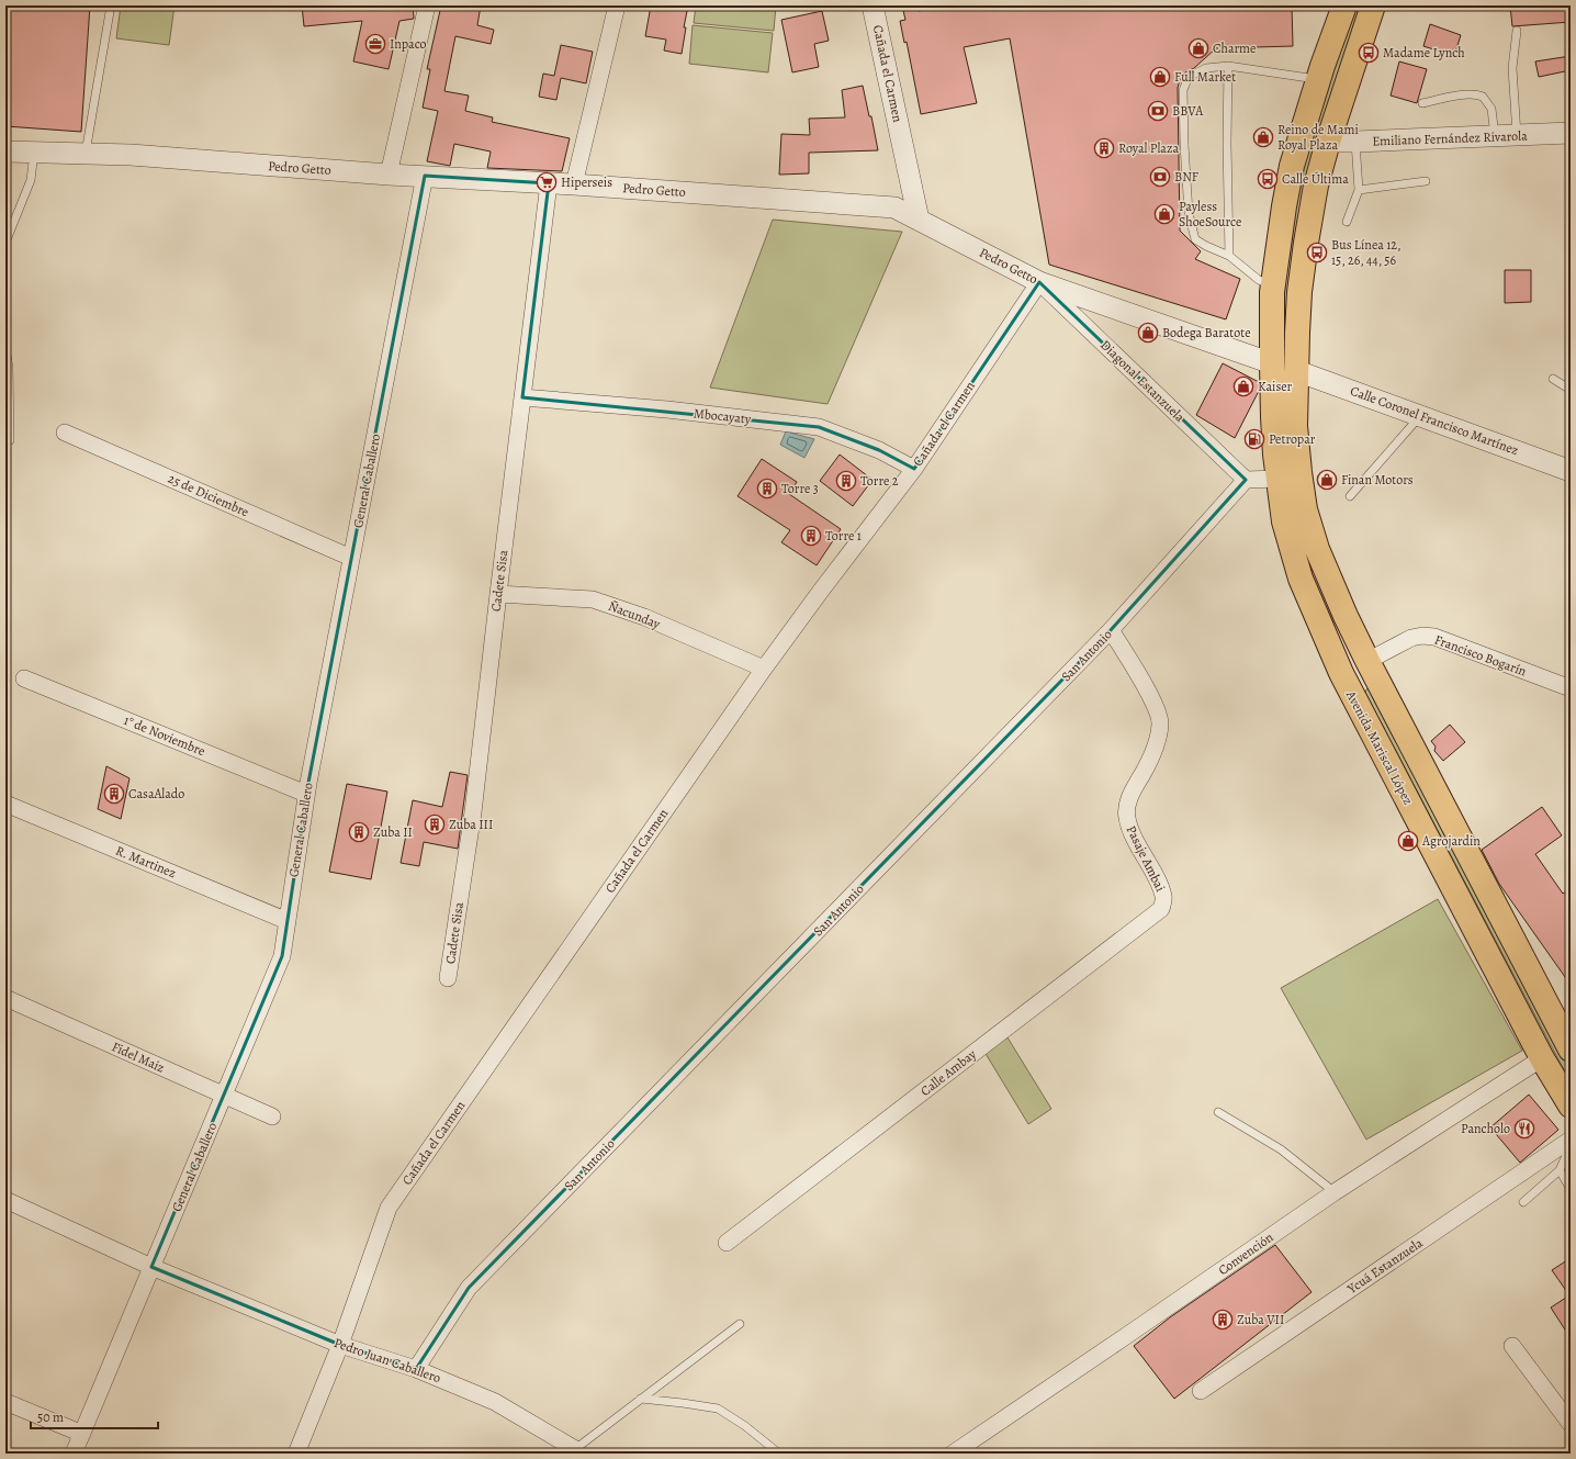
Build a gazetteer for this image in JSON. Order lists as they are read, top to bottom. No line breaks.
{"streets":{"highway":["Avenida Mariscal López"],"street":["Cañada el Carmen","Emiliano Fernández Rivarola","Pedro Getto","Diagonal Estanzuela","Mbocayaty","Calle Coronel Francisco Martínez","General Caballero","25 de Diciembre","Cadete Sisa","Ñacunday","San Antonio","Francisco Bogarín","1° de Noviembre","Pasaje Ambai","R. Martinez","Fidel Maiz","Calle Ambay","Convención","Ycuá Estanzuela","Pedro Juan Caballero"]},"crossings":[["Cañada el Carmen","Pedro Getto"],["Cañada el Carmen","Diagonal Estanzuela"],["Cañada el Carmen","Mbocayaty"],["Cañada el Carmen","Ñacunday"],["Cañada el Carmen","Pedro Juan Caballero"],["Pedro Getto","Diagonal Estanzuela"],["Pedro Getto","General Caballero"],["Pedro Getto","Cadete Sisa"],["Pedro Getto","Avenida Mariscal López"],["Diagonal Estanzuela","San Antonio"],["Mbocayaty","Cadete Sisa"],["General Caballero","25 de Diciembre"],["General Caballero","1° de Noviembre"],["General Caballero","R. Martinez"],["General Caballero","Fidel Maiz"],["General Caballero","Pedro Juan Caballero"],["Cadete Sisa","Ñacunday"],["San Antonio","Pasaje Ambai"],["San Antonio","Pedro Juan Caballero"],["Avenida Mariscal López","Convención"],["Pasaje Ambai","Calle Ambay"]],"places":{"office":["Inpaco"],"shop":["Charme","Full Market","Reino de Mami Royal Plaza","Payless ShoeSource","Bodega Baratote","Kaiser","Finan Motors","Agrojardin"],"bus stop":["Madame Lynch","Calle Última","Bus Línea 12, 15, 26, 44, 56"],"bank":["BBVA","BNF"],"building":["Royal Plaza","Torre 2","Torre 3","Torre 1","CasaAlado","Zuba III","Zuba II","Zuba VII"],"supermarket":["Hiperseis"],"fuel station":["Petropar"],"restaurant":["Pancholo"]},"scale_bar":"50 m"}
